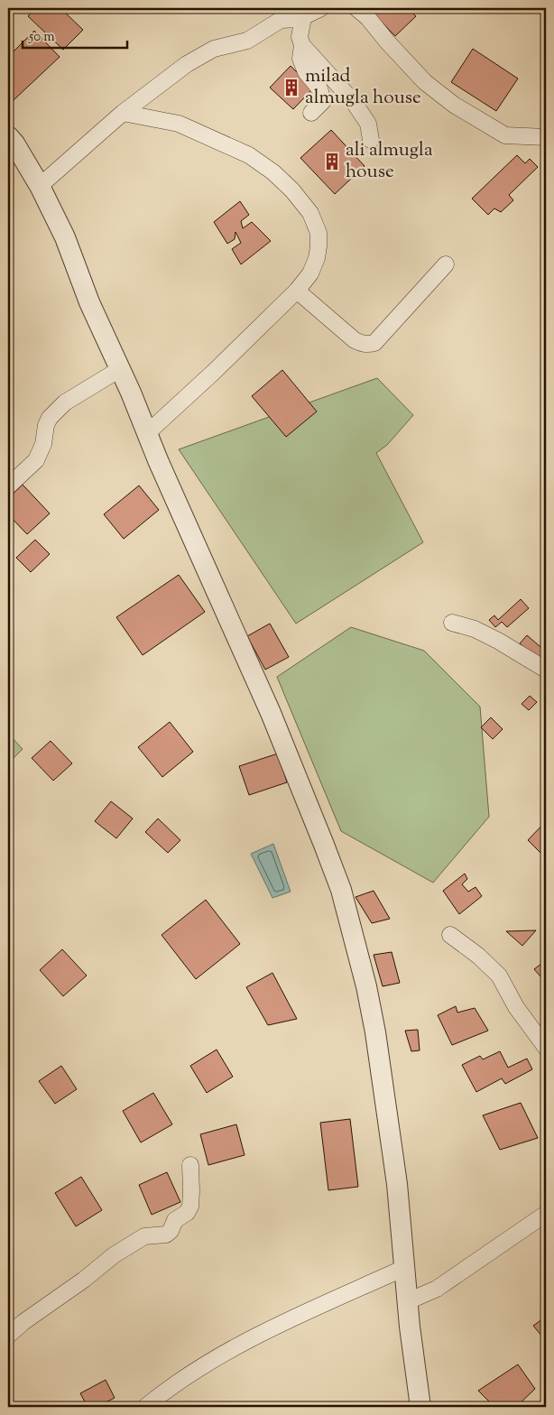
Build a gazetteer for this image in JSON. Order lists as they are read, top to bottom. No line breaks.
{"places":{"building":["milad almugla house","ali almugla house"]},"scale_bar":"50 m"}
